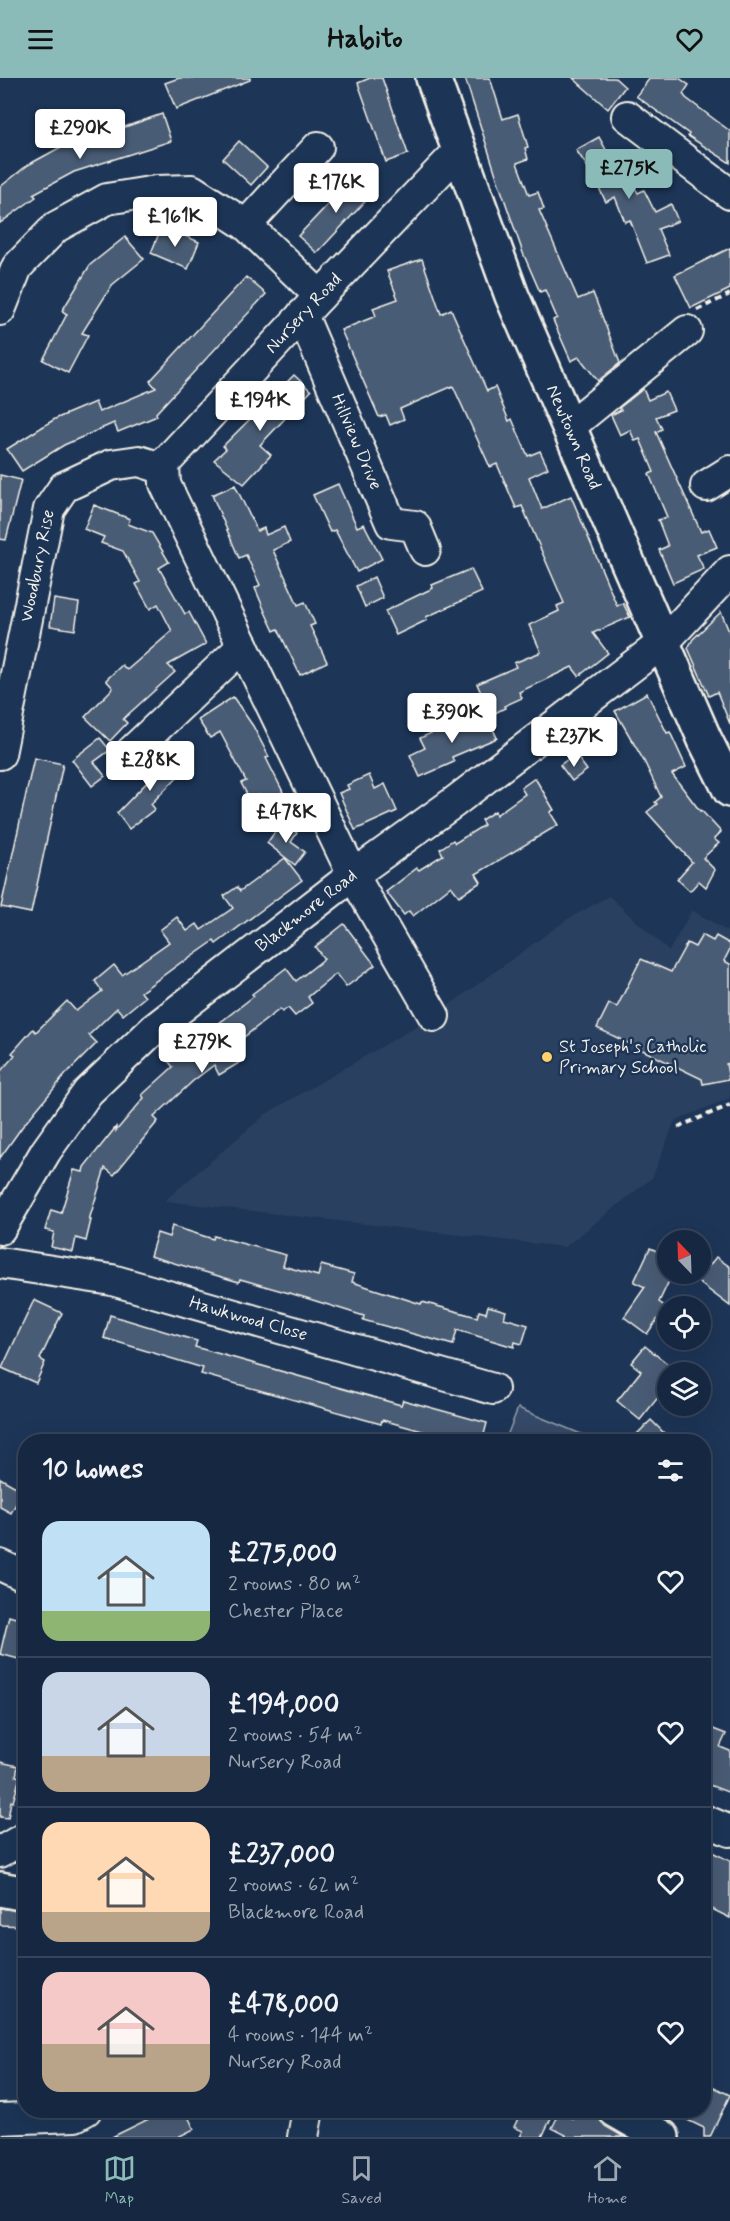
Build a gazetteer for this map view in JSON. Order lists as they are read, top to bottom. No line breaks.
{"streets":{"main road":["Newtown Road"],"street":["Nursery Road","Hillview Drive","Woodbury Rise","Blackmore Road","Hawkwood Close"]},"crossings":[["Nursery Road","Newtown Road"],["Nursery Road","Hillview Drive"],["Nursery Road","Woodbury Rise"],["Newtown Road","Blackmore Road"]],"places":["St Joseph's Catholic Primary School"],"north":"top left","page":{"header":"Habito","price":["£290K","£275K","£176K","£161K","£194K","£390K","£237K","£288K","£478K","£279K"],"heading":"10 homes","list":[{"name":"£275,000","note":"2 rooms · 80 m² · Chester Place"},{"name":"£194,000","note":"2 rooms · 54 m² · Nursery Road"},{"name":"£237,000","note":"2 rooms · 62 m² · Blackmore Road"},{"name":"£478,000","note":"4 rooms · 144 m² · Nursery Road"}],"tabs":["Map","Saved","Home"]}}
